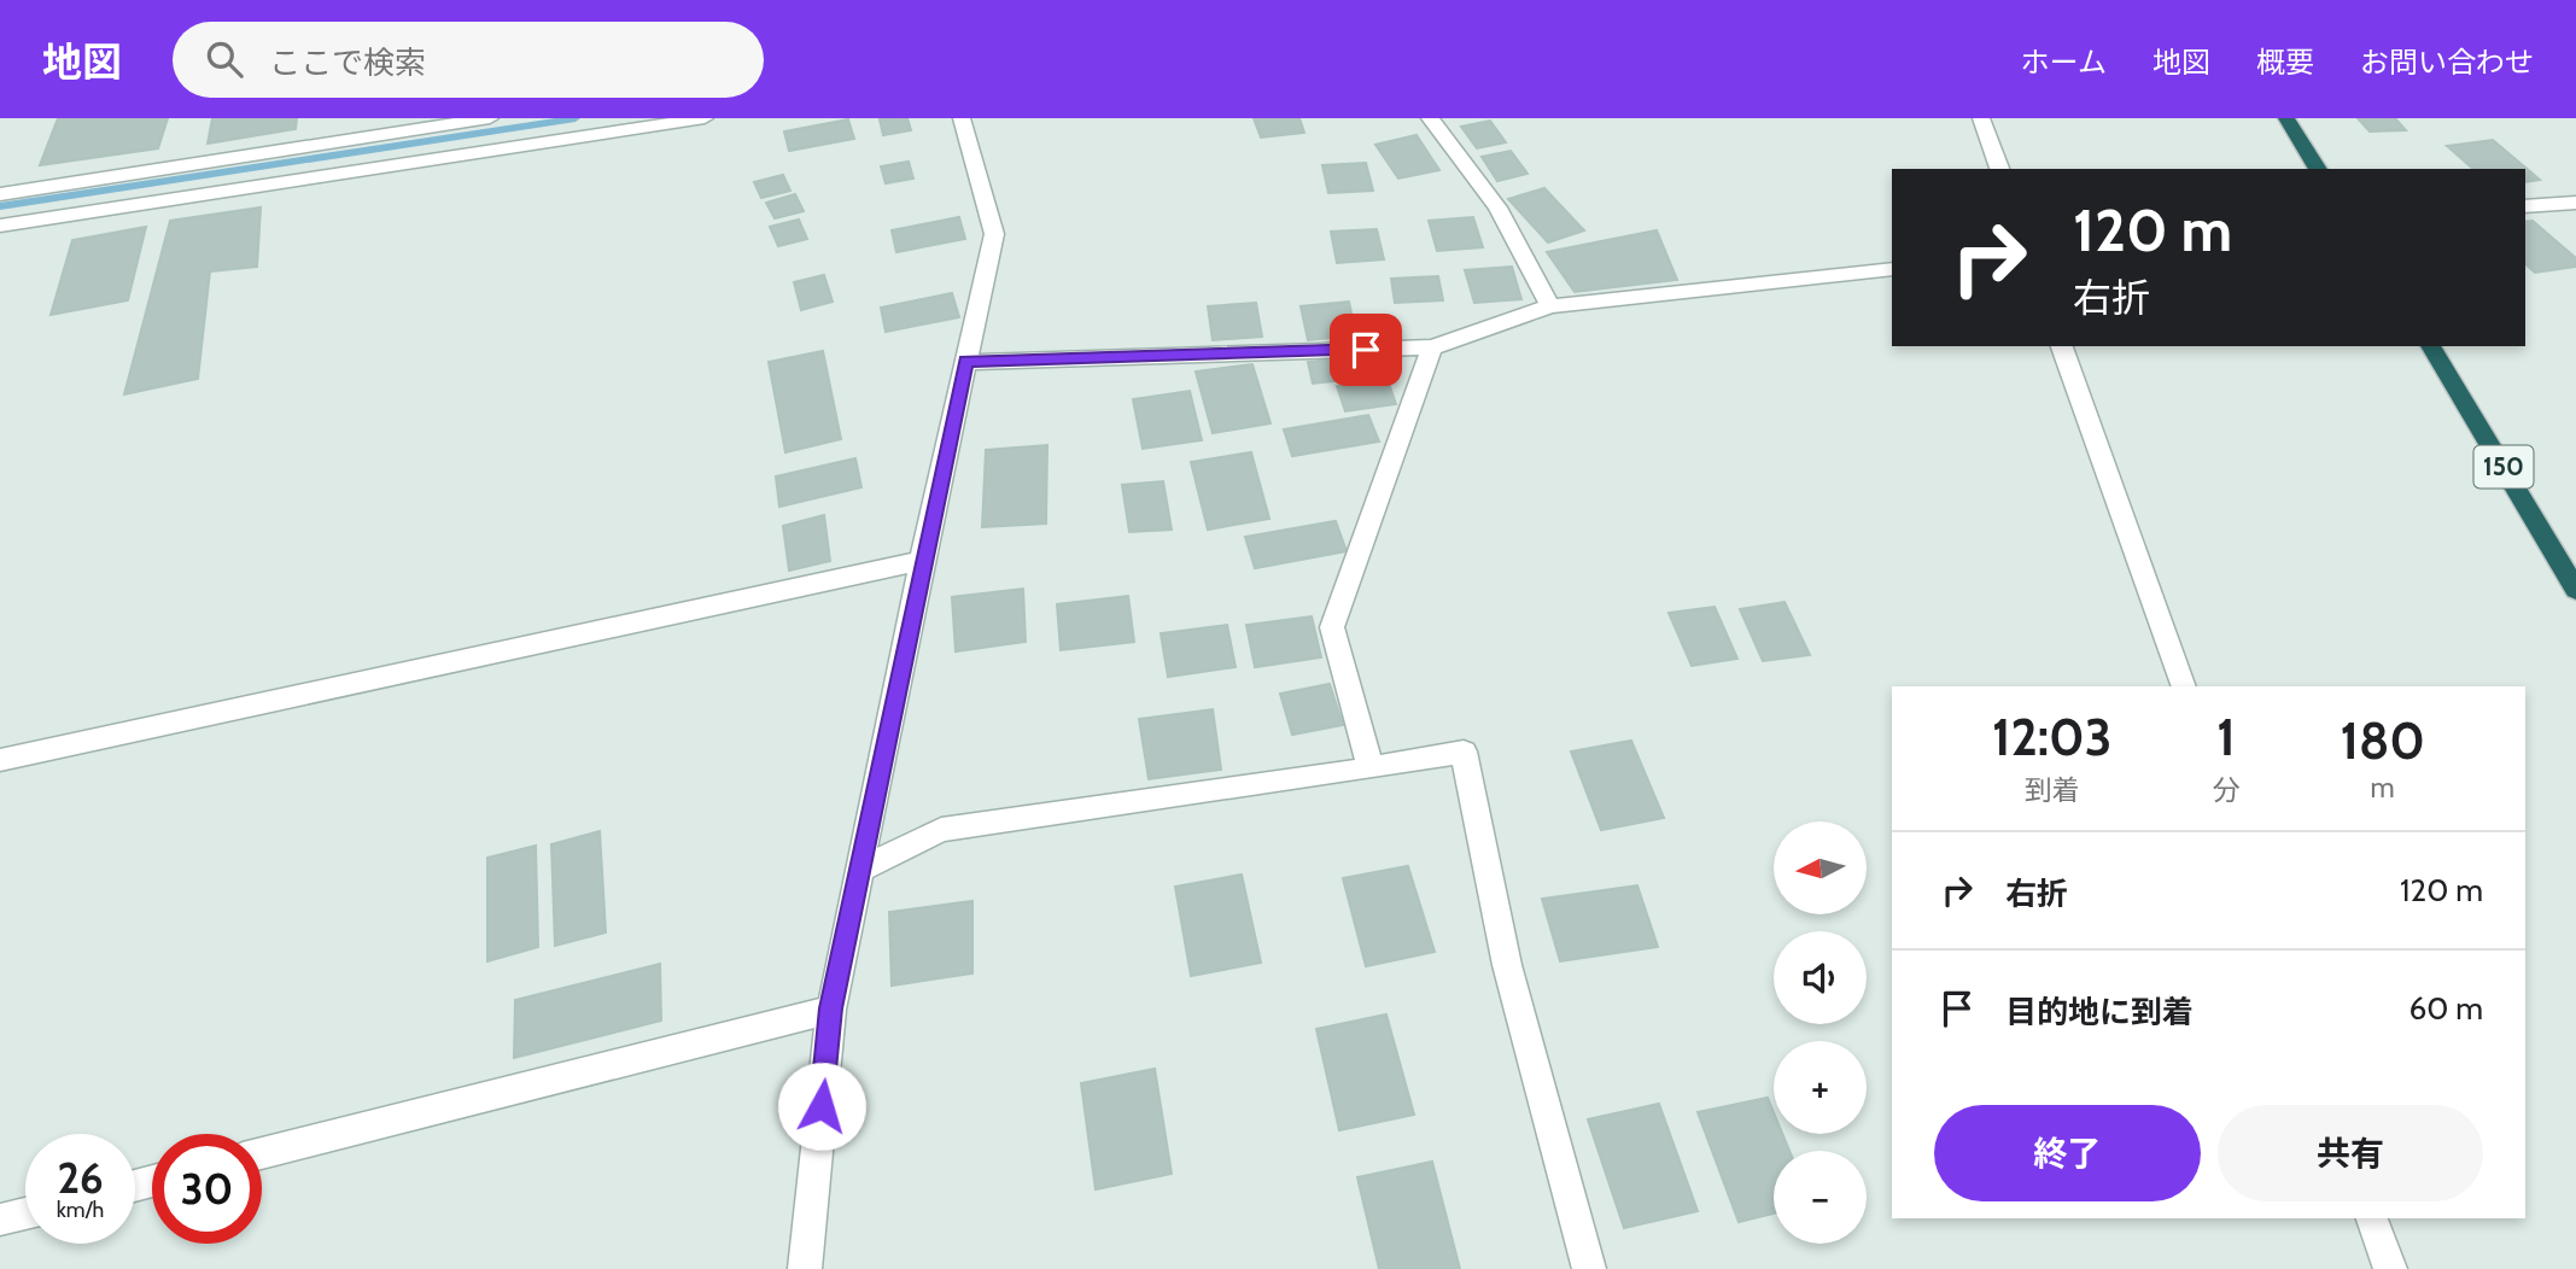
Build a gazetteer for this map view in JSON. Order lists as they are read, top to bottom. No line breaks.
{"streets":{"highway":["150"]},"north":"left","page":{"header":"地図","search":"ここで検索","nav":["ホーム","地図","概要","お問い合わせ"],"turn":["120 m","右折"],"eta":["12:03","到着","1","分","180","m"],"map_buttons":["+","−"],"list":[{"name":"右折","value":"120 m"},{"name":"目的地に到着","value":"60 m"}],"buttons":["終了","共有"],"speed":"26 km/h","limit":"30"}}
